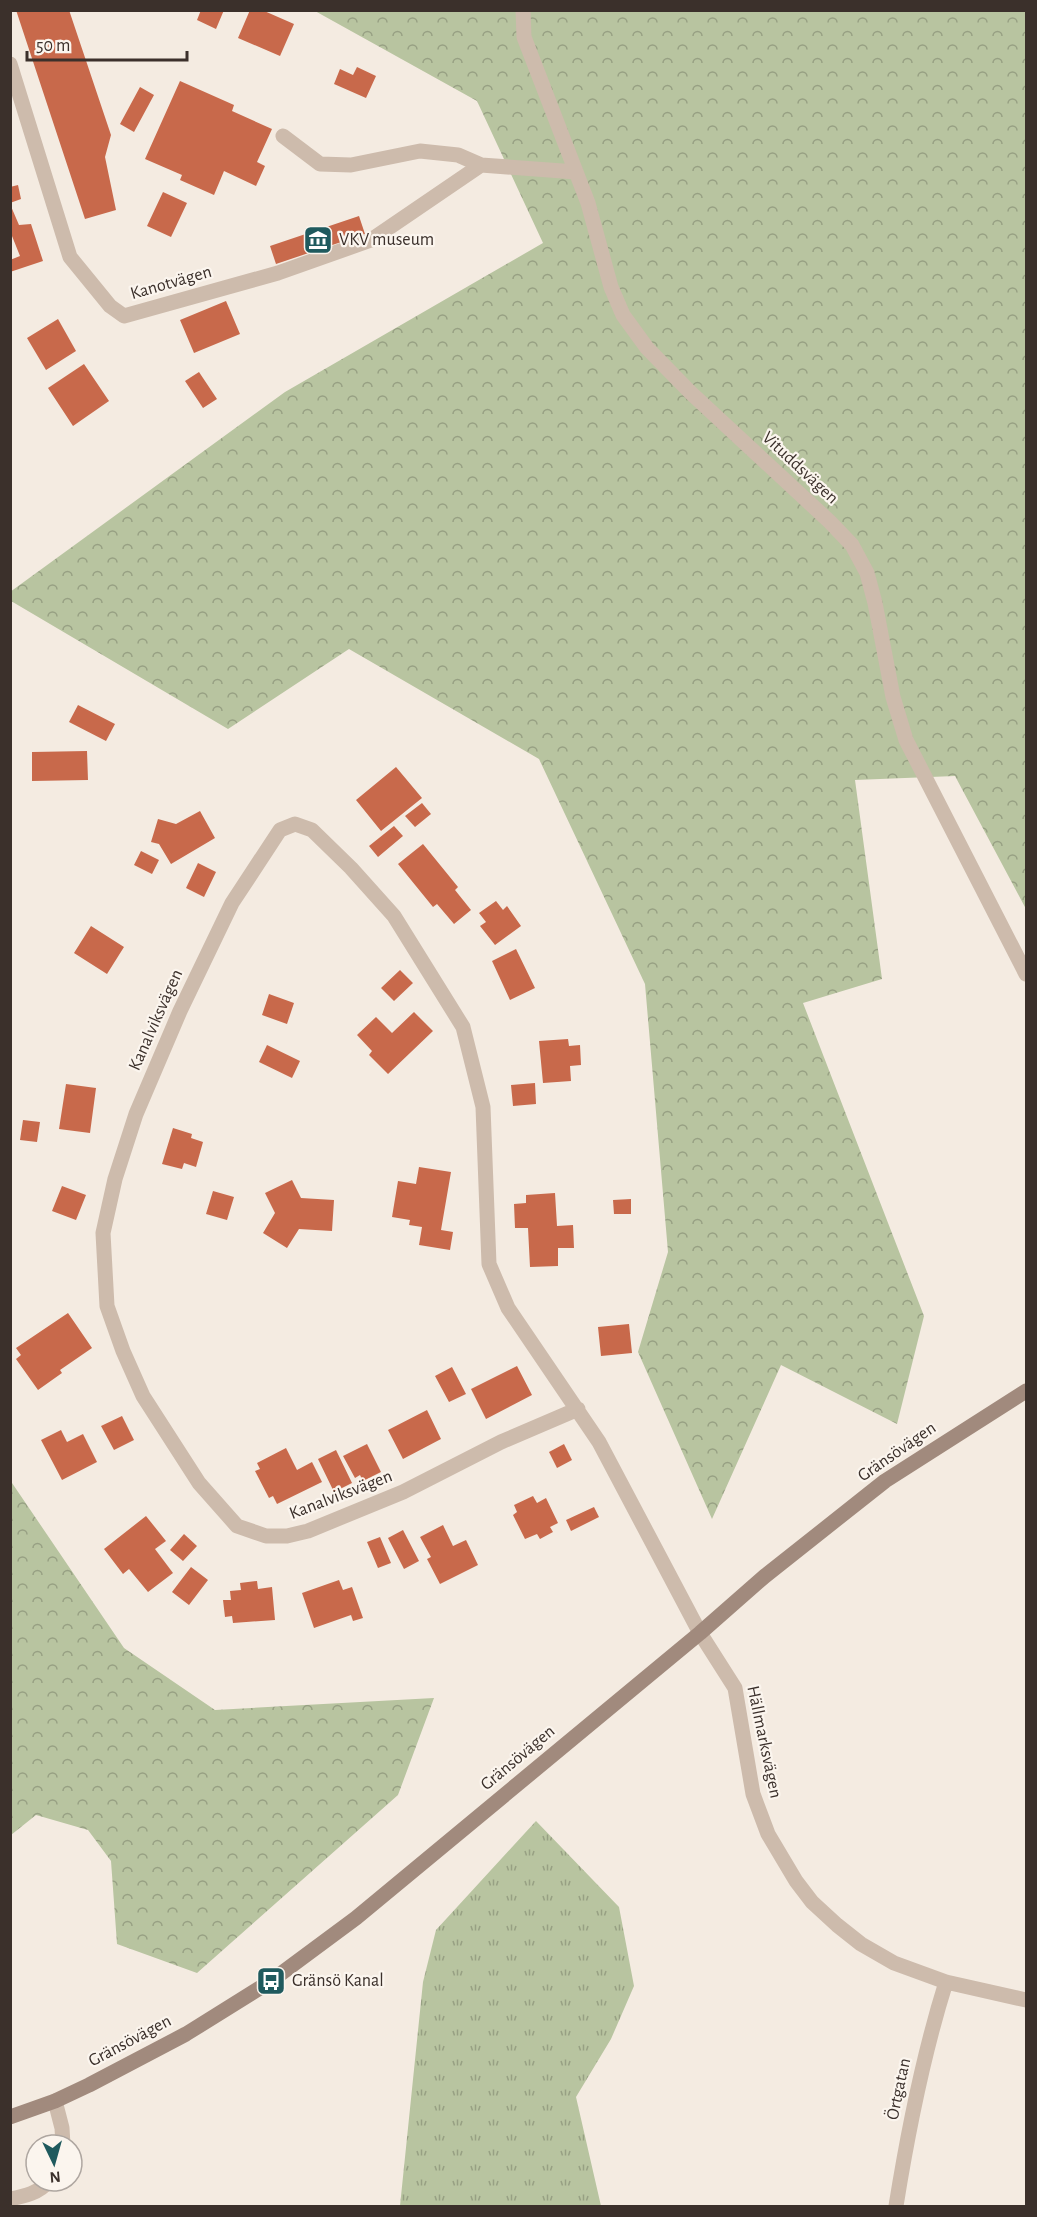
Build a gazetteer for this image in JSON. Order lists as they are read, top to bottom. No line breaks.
{"streets":{"street":["Kanotvägen","Vituddsvägen","Kanalviksvägen","Gränsövägen","Hällmarksvägen","Örtgatan"]},"crossings":[["Kanalviksvägen","Gränsövägen"],["Kanalviksvägen","Hällmarksvägen"],["Gränsövägen","Hällmarksvägen"],["Hällmarksvägen","Örtgatan"]],"places":{"museum":["VKV museum"],"bus stop":["Gränsö Kanal"]},"scale_bar":"50 m","north":"bottom"}
